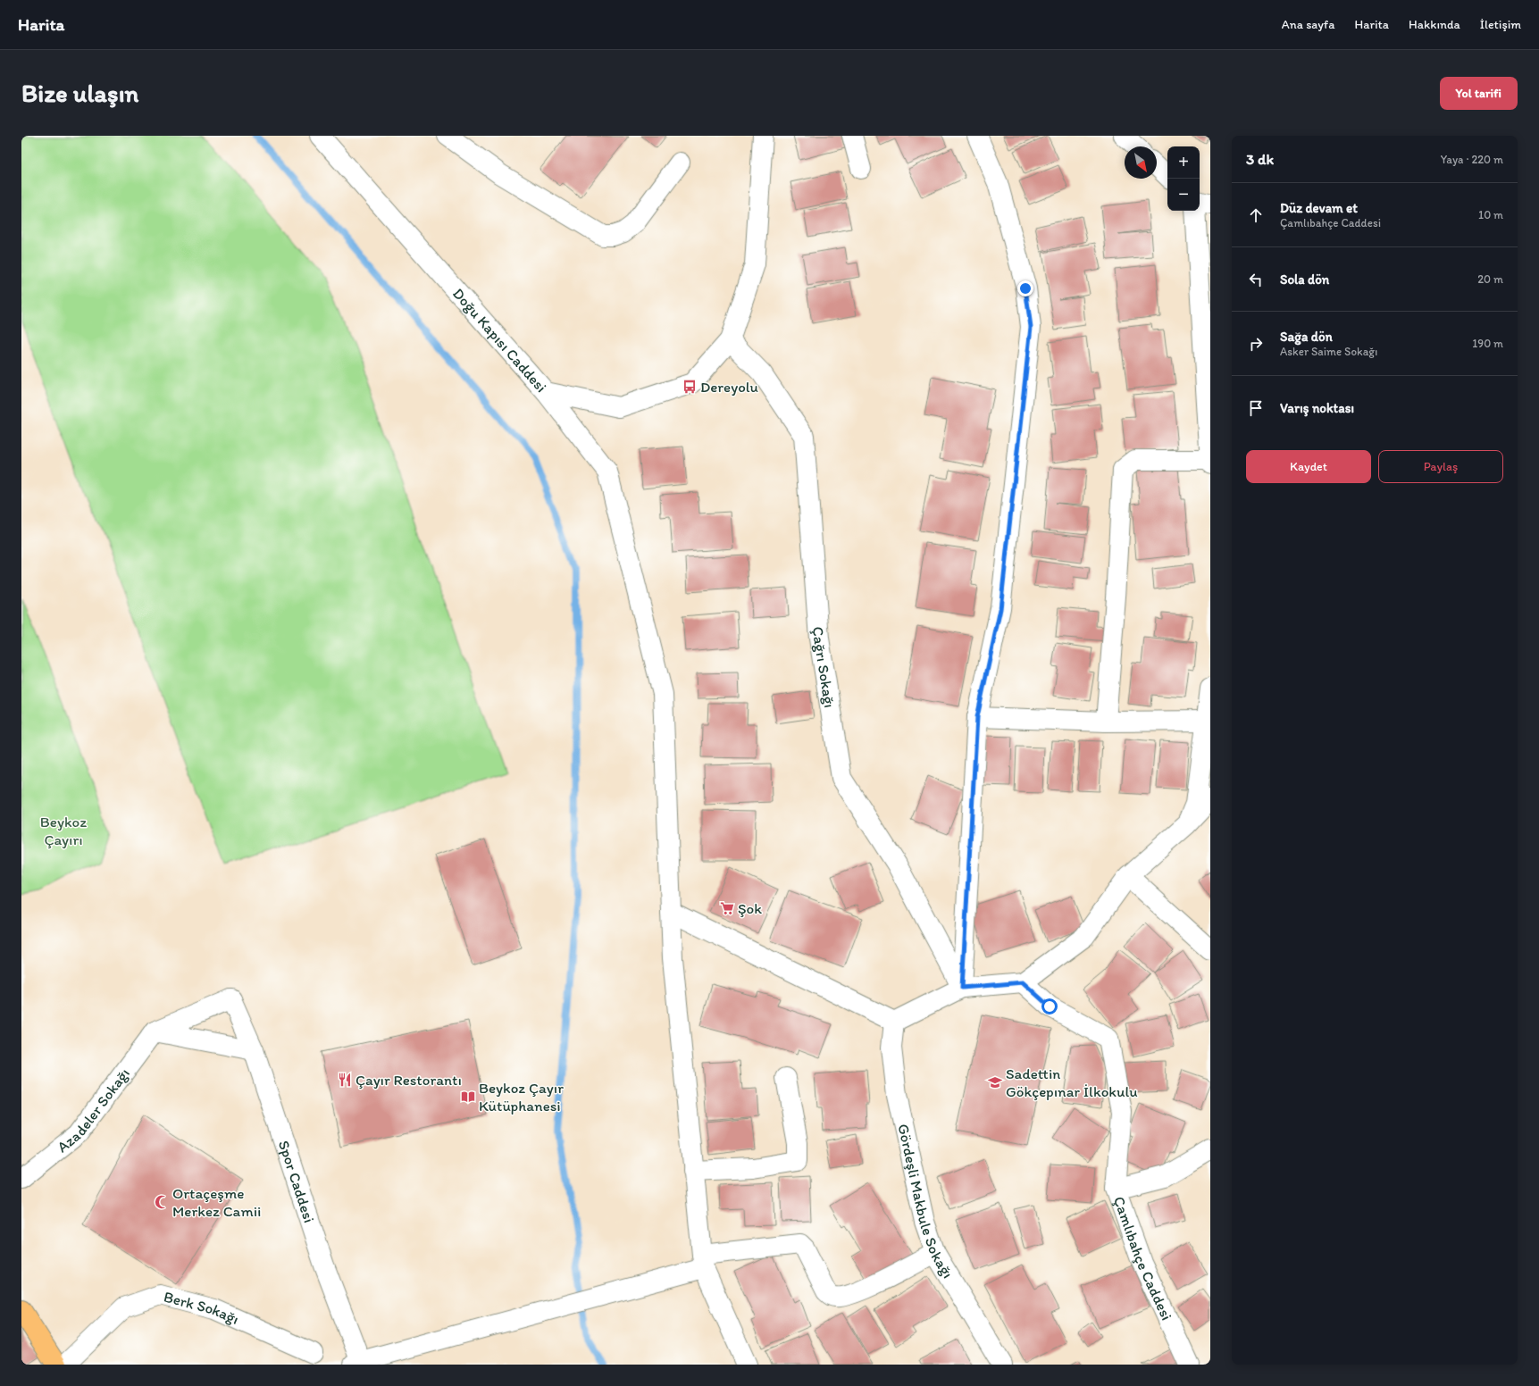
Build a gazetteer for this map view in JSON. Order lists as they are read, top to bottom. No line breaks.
{"streets":{"street":["Doğu Kapısı Caddesi","Çağrı Sokağı","Azadeler Sokağı","Spor Caddesi","Gördeşli Makbule Sokağı","Çamlıbahçe Caddesi","Berk Sokağı"]},"crossings":[["Doğu Kapısı Caddesi","Çağrı Sokağı"],["Azadeler Sokağı","Spor Caddesi"]],"parks":["Beykoz Çayırı"],"places":{"bus stop":["Dereyolu"],"supermarket":["Şok"],"restaurant":["Çayır Restorantı"],"school or university":["Sadettin Gökçepınar İlkokulu"],"library":["Beykoz Çayır Kütüphanesi"],"mosque":["Ortaçeşme Merkez Camii"]},"north":"bottom right","page":{"header":"Harita","nav":["Ana sayfa","Harita","Hakkında","İletişim"],"buttons":["Yol tarifi",["Kaydet","Paylaş"]],"title":"Bize ulaşın","heading":["3 dk","Yaya · 220 m"],"map_buttons":["+","−"],"list":[["Düz devam et","Çamlıbahçe Caddesi","10 m"],["Sola dön","20 m"],["Sağa dön","Asker Saime Sokağı","190 m"],"Varış noktası"]}}
